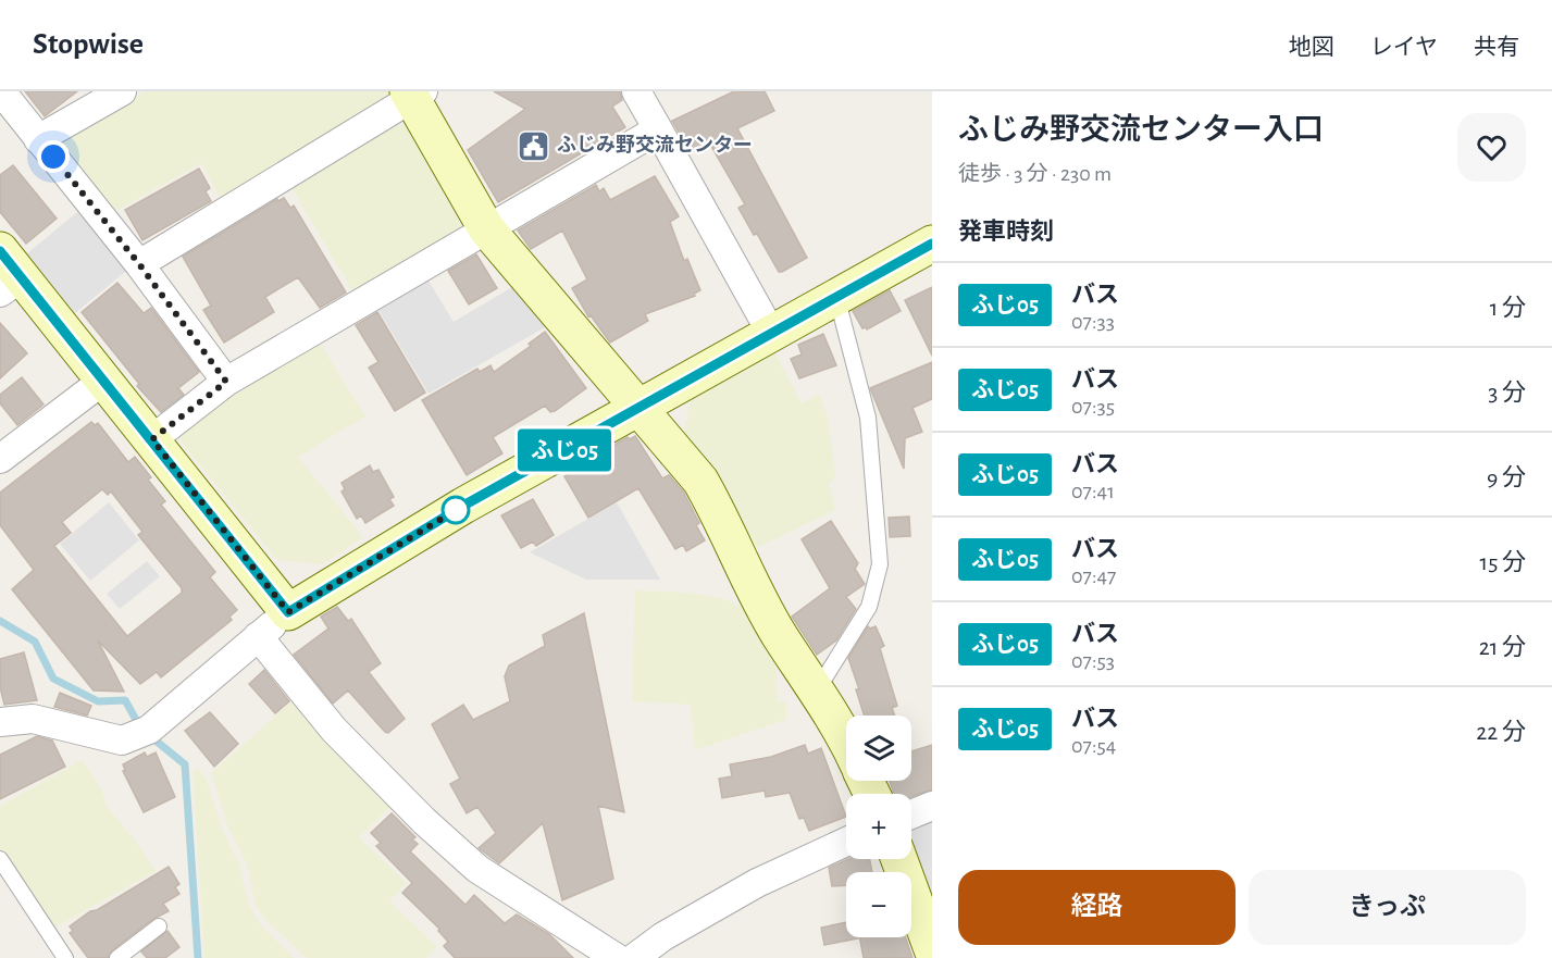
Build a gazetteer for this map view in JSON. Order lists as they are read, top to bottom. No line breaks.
{"places":{"public building":["ふじみ野交流センター"]},"lines":["bus line ふじ05"],"page":{"header":"Stopwise","nav":["地図","レイヤ","共有"],"on_map":"ふじ05","heading":[["ふじみ野交流センター入口","徒歩 · 3 分 · 230 m"],"発車時刻"],"list":[{"mark":"ふじ05","name":"バス","note":"07:33","value":"1 分"},{"mark":"ふじ05","name":"バス","note":"07:35","value":"3 分"},{"mark":"ふじ05","name":"バス","note":"07:41","value":"9 分"},{"mark":"ふじ05","name":"バス","note":"07:47","value":"15 分"},{"mark":"ふじ05","name":"バス","note":"07:53","value":"21 分"},{"mark":"ふじ05","name":"バス","note":"07:54","value":"22 分"}],"map_buttons":["+","−"],"buttons":["経路","きっぷ"]}}
